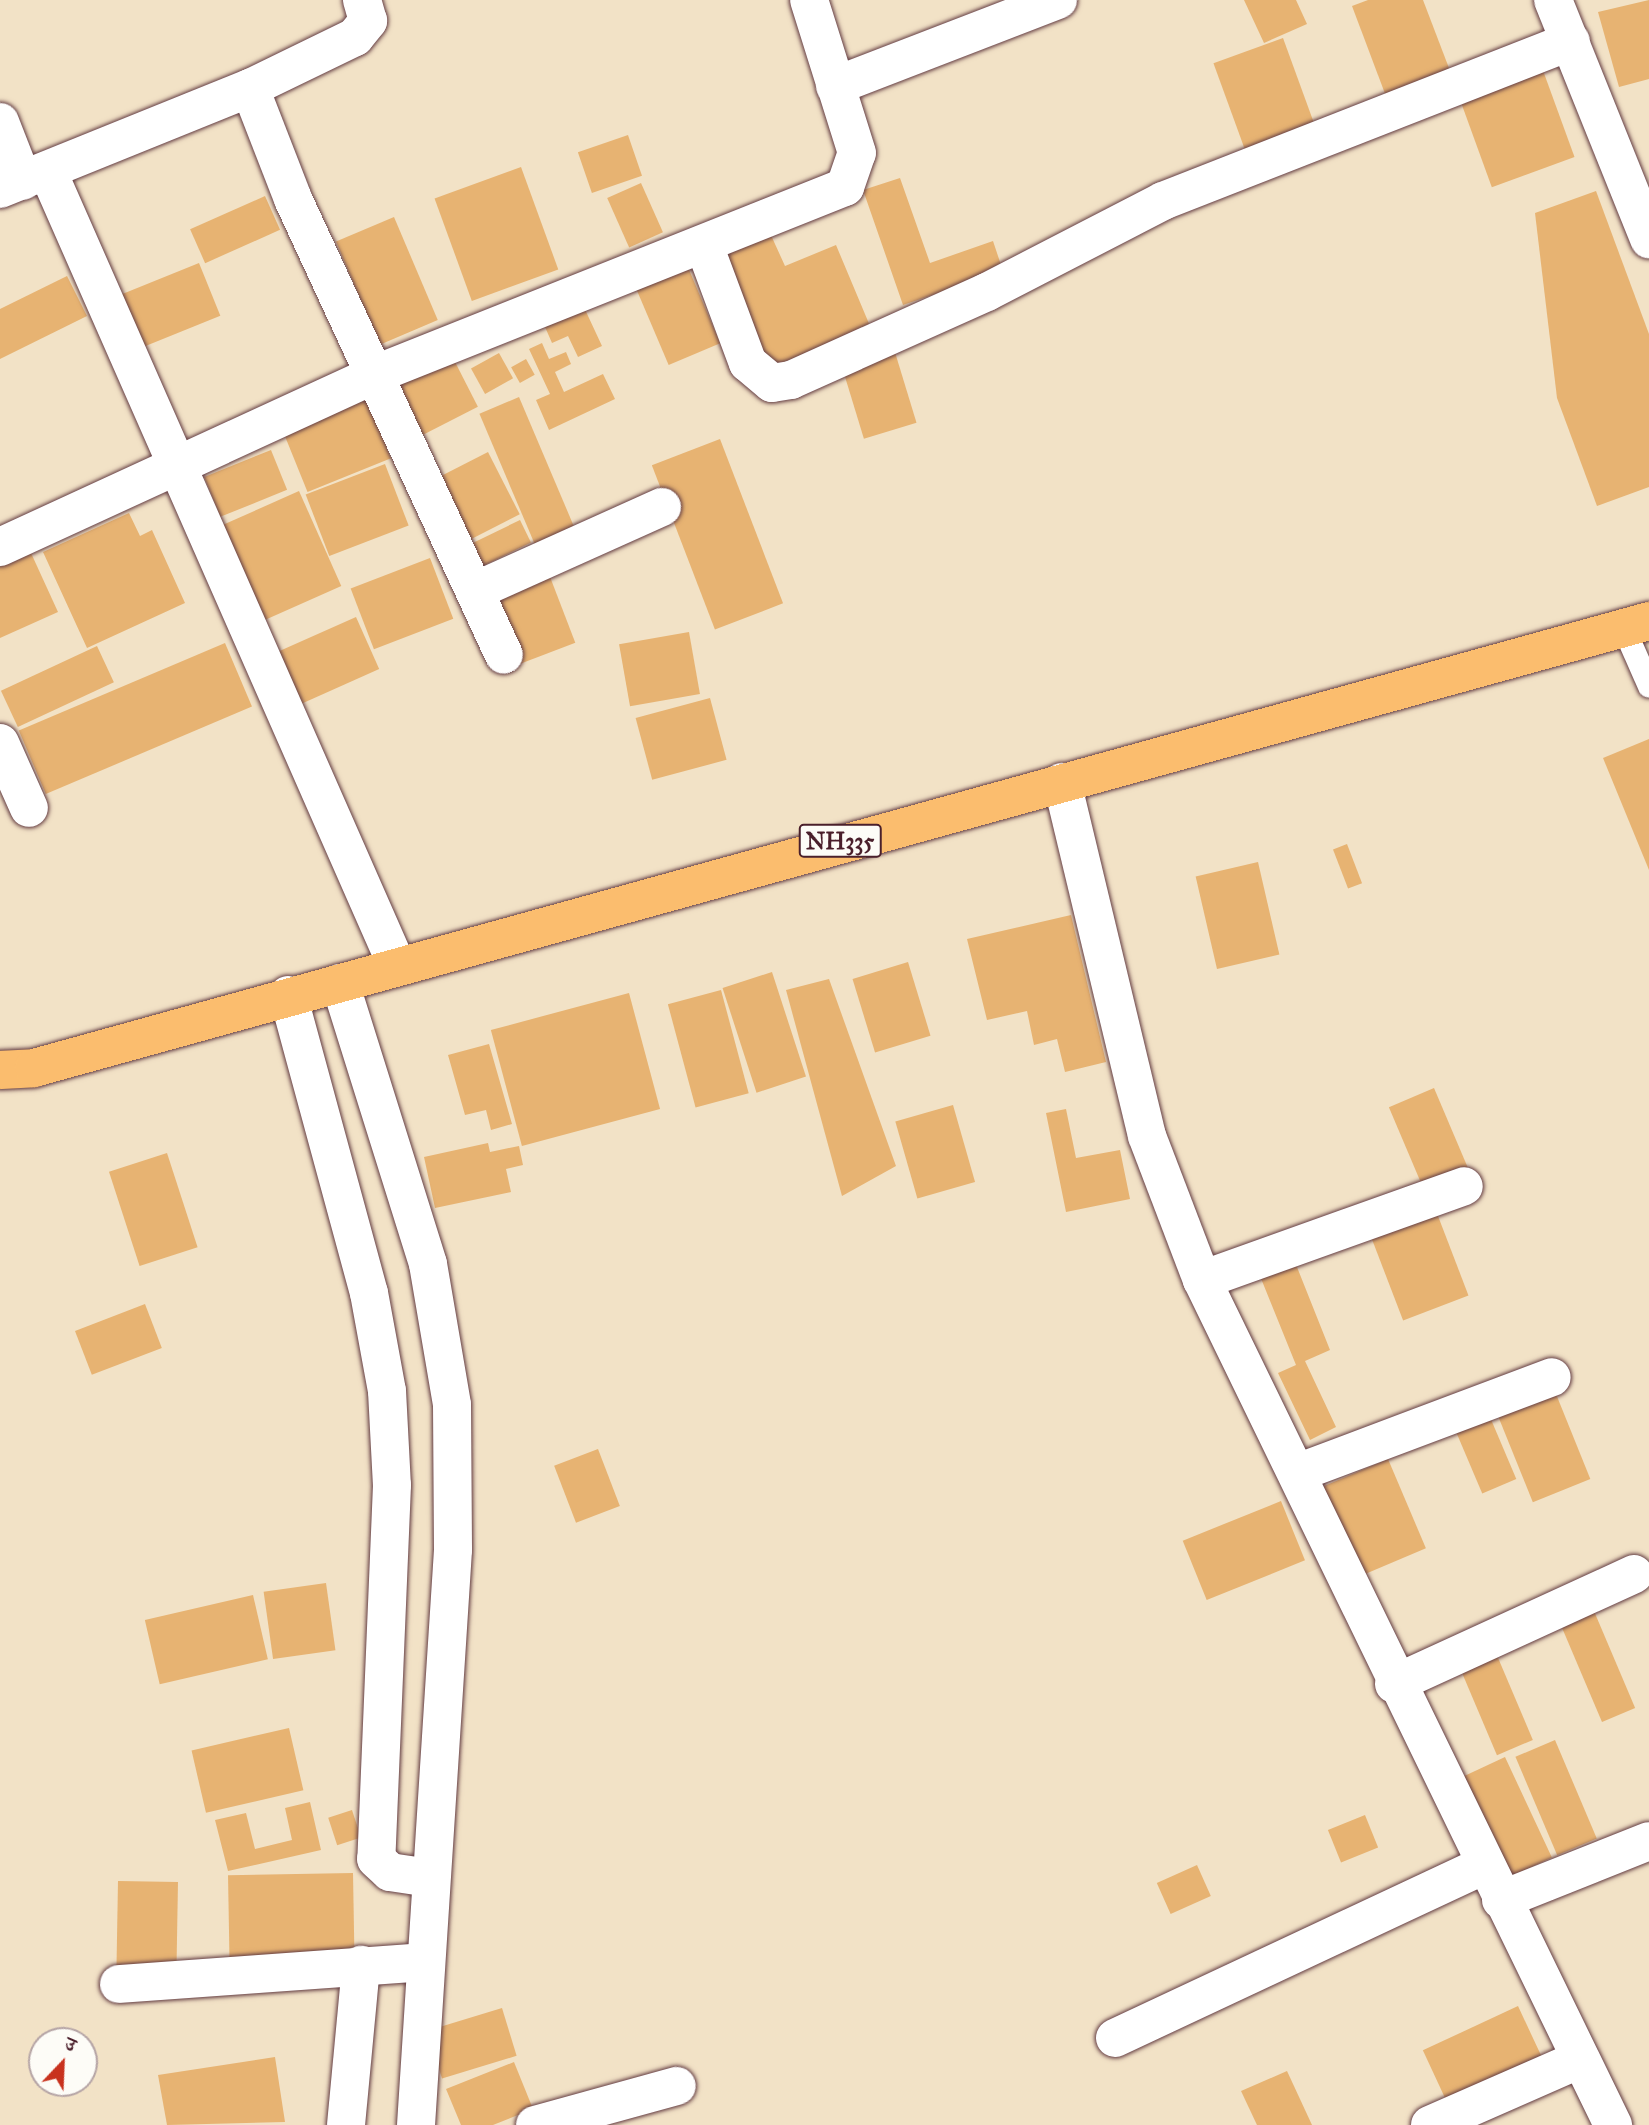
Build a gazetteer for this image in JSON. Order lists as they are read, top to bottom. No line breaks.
{"streets":{"highway":["NH335"]},"north":"top right"}
